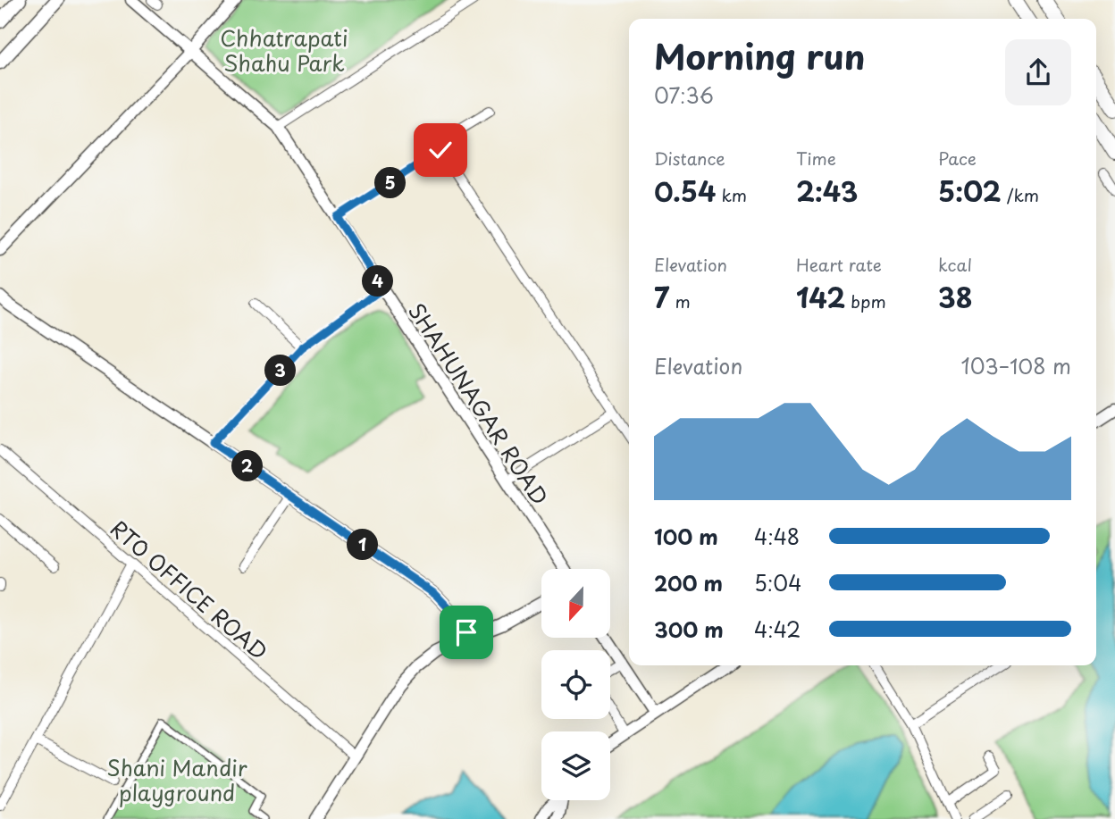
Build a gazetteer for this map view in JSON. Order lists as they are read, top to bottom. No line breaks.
{"streets":{"street":["SHAHUNAGAR ROAD","RTO OFFICE ROAD"]},"parks":["Chhatrapati Shahu Park","Shani Mandir playground"],"north":"bottom","page":{"heading":["Morning run","07:36"],"stats":[["Distance","0.54 km"],["Time","2:43"],["Pace","5:02 /km"],["Elevation","7 m"],["Heart rate","142 bpm"],["kcal","38"]],"pins":["5","4","3","2","1"],"chart":["Elevation","103–108 m"],"list":[{"name":"100 m","note":"4:48"},{"name":"200 m","note":"5:04"},{"name":"300 m","note":"4:42"}]}}
